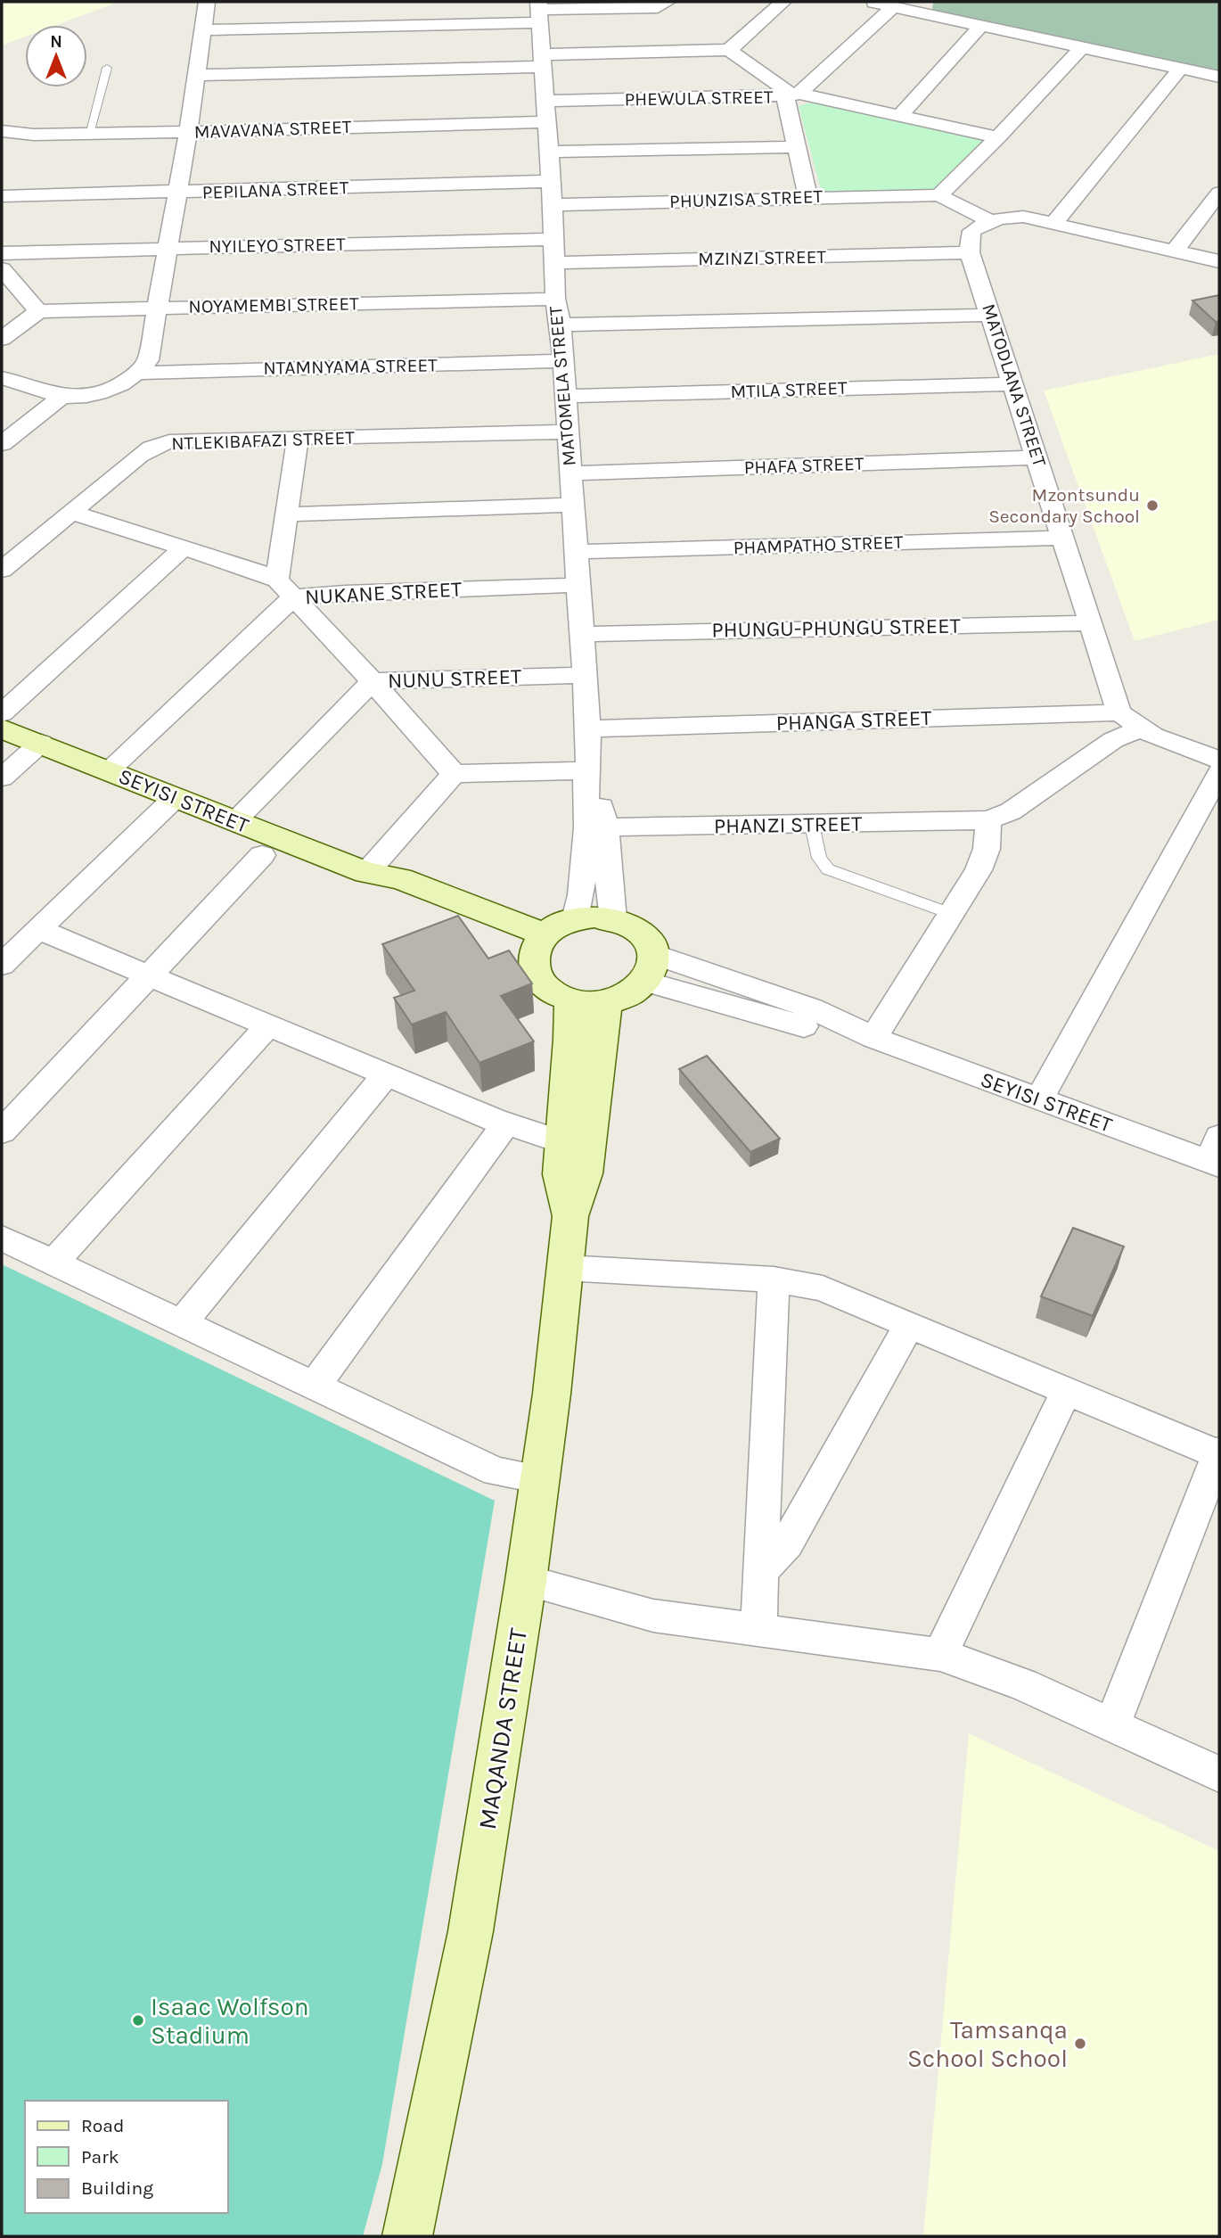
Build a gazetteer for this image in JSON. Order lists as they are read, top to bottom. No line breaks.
{"streets":{"street":["PHEWULA STREET","MAVAVANA STREET","PEPILANA STREET","PHUNZISA STREET","NYILEYO STREET","MZINZI STREET","NOYAMEMBI STREET","NTAMNYAMA STREET","MATODLANA STREET","MATOMELA STREET","MTILA STREET","NTLEKIBAFAZI STREET","PHAFA STREET","PHAMPATHO STREET","NUKANE STREET","PHUNGU-PHUNGU STREET","NUNU STREET","PHANGA STREET","SEYISI STREET","PHANZI STREET","MAQANDA STREET"]},"crossings":[["PHEWULA STREET","MATOMELA STREET"],["MAVAVANA STREET","MATOMELA STREET"],["PEPILANA STREET","MATOMELA STREET"],["PHUNZISA STREET","MATOMELA STREET"],["NYILEYO STREET","MATOMELA STREET"],["MZINZI STREET","MATODLANA STREET"],["MZINZI STREET","MATOMELA STREET"],["NOYAMEMBI STREET","MATOMELA STREET"],["NTAMNYAMA STREET","MATOMELA STREET"],["MATODLANA STREET","MTILA STREET"],["MATODLANA STREET","PHAFA STREET"],["MATODLANA STREET","PHAMPATHO STREET"],["MATODLANA STREET","PHUNGU-PHUNGU STREET"],["MATODLANA STREET","PHANGA STREET"],["MATOMELA STREET","MTILA STREET"],["MATOMELA STREET","NTLEKIBAFAZI STREET"],["MATOMELA STREET","PHAFA STREET"],["MATOMELA STREET","PHAMPATHO STREET"],["MATOMELA STREET","NUKANE STREET"],["MATOMELA STREET","PHUNGU-PHUNGU STREET"],["MATOMELA STREET","NUNU STREET"],["MATOMELA STREET","PHANGA STREET"],["MATOMELA STREET","SEYISI STREET"],["MATOMELA STREET","PHANZI STREET"],["MATOMELA STREET","MAQANDA STREET"],["NUKANE STREET","SEYISI STREET"],["NUNU STREET","SEYISI STREET"],["SEYISI STREET","MAQANDA STREET"]],"places":["Mzontsundu Secondary School","Isaac Wolfson Stadium","Tamsanqa School School"],"legend":["Road","Park","Building"],"north":"top"}
